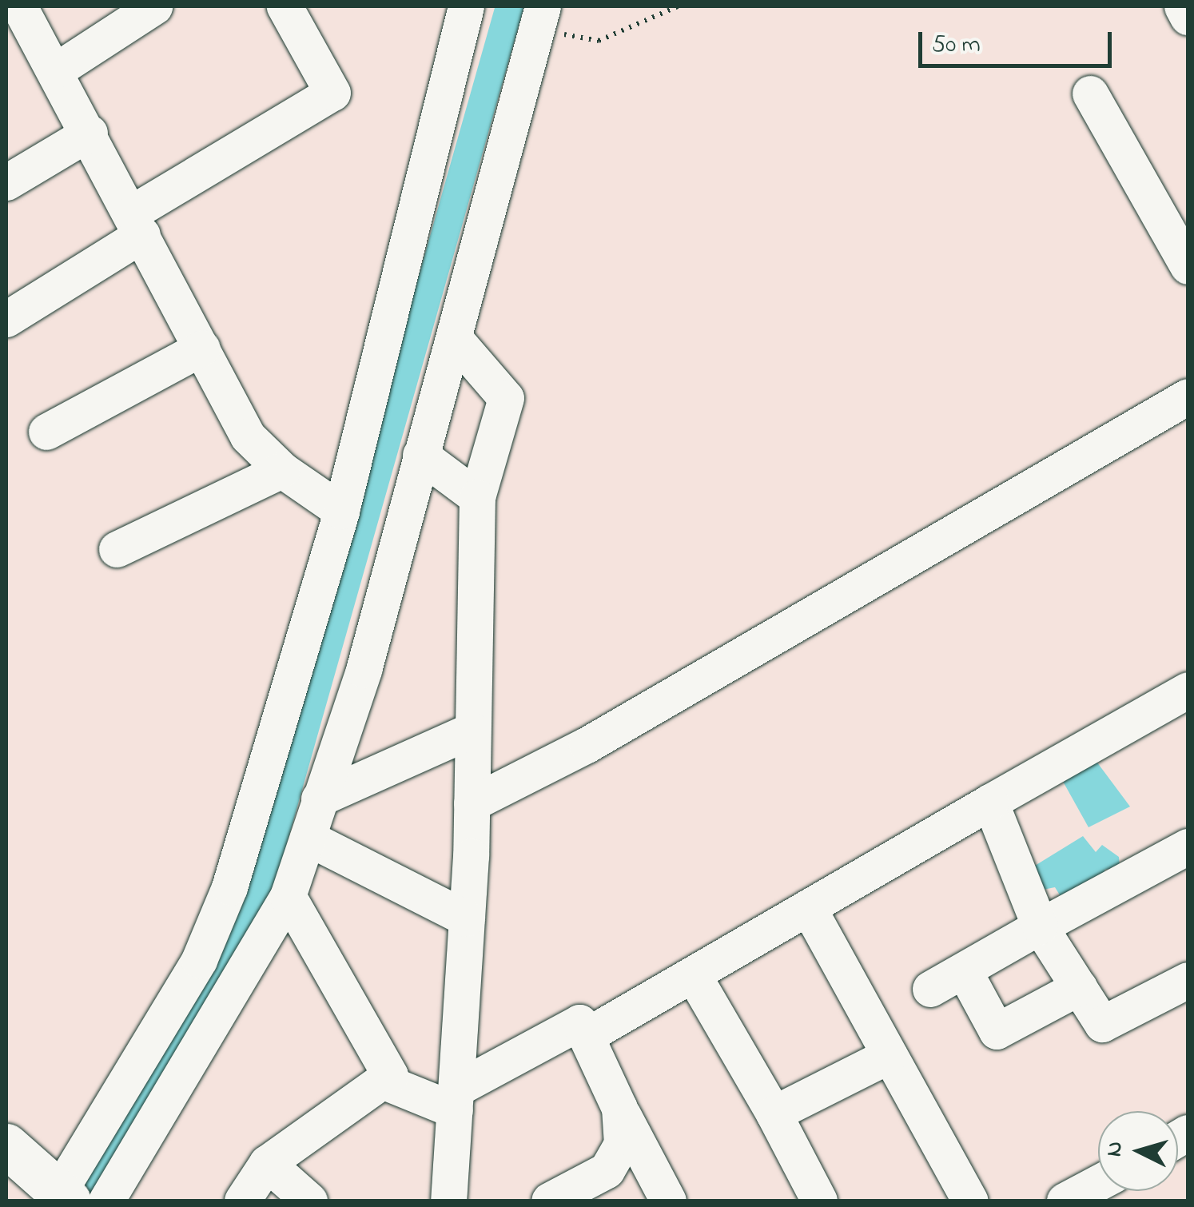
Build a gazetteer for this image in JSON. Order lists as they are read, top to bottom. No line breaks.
{"scale_bar":"50 m","north":"left"}
